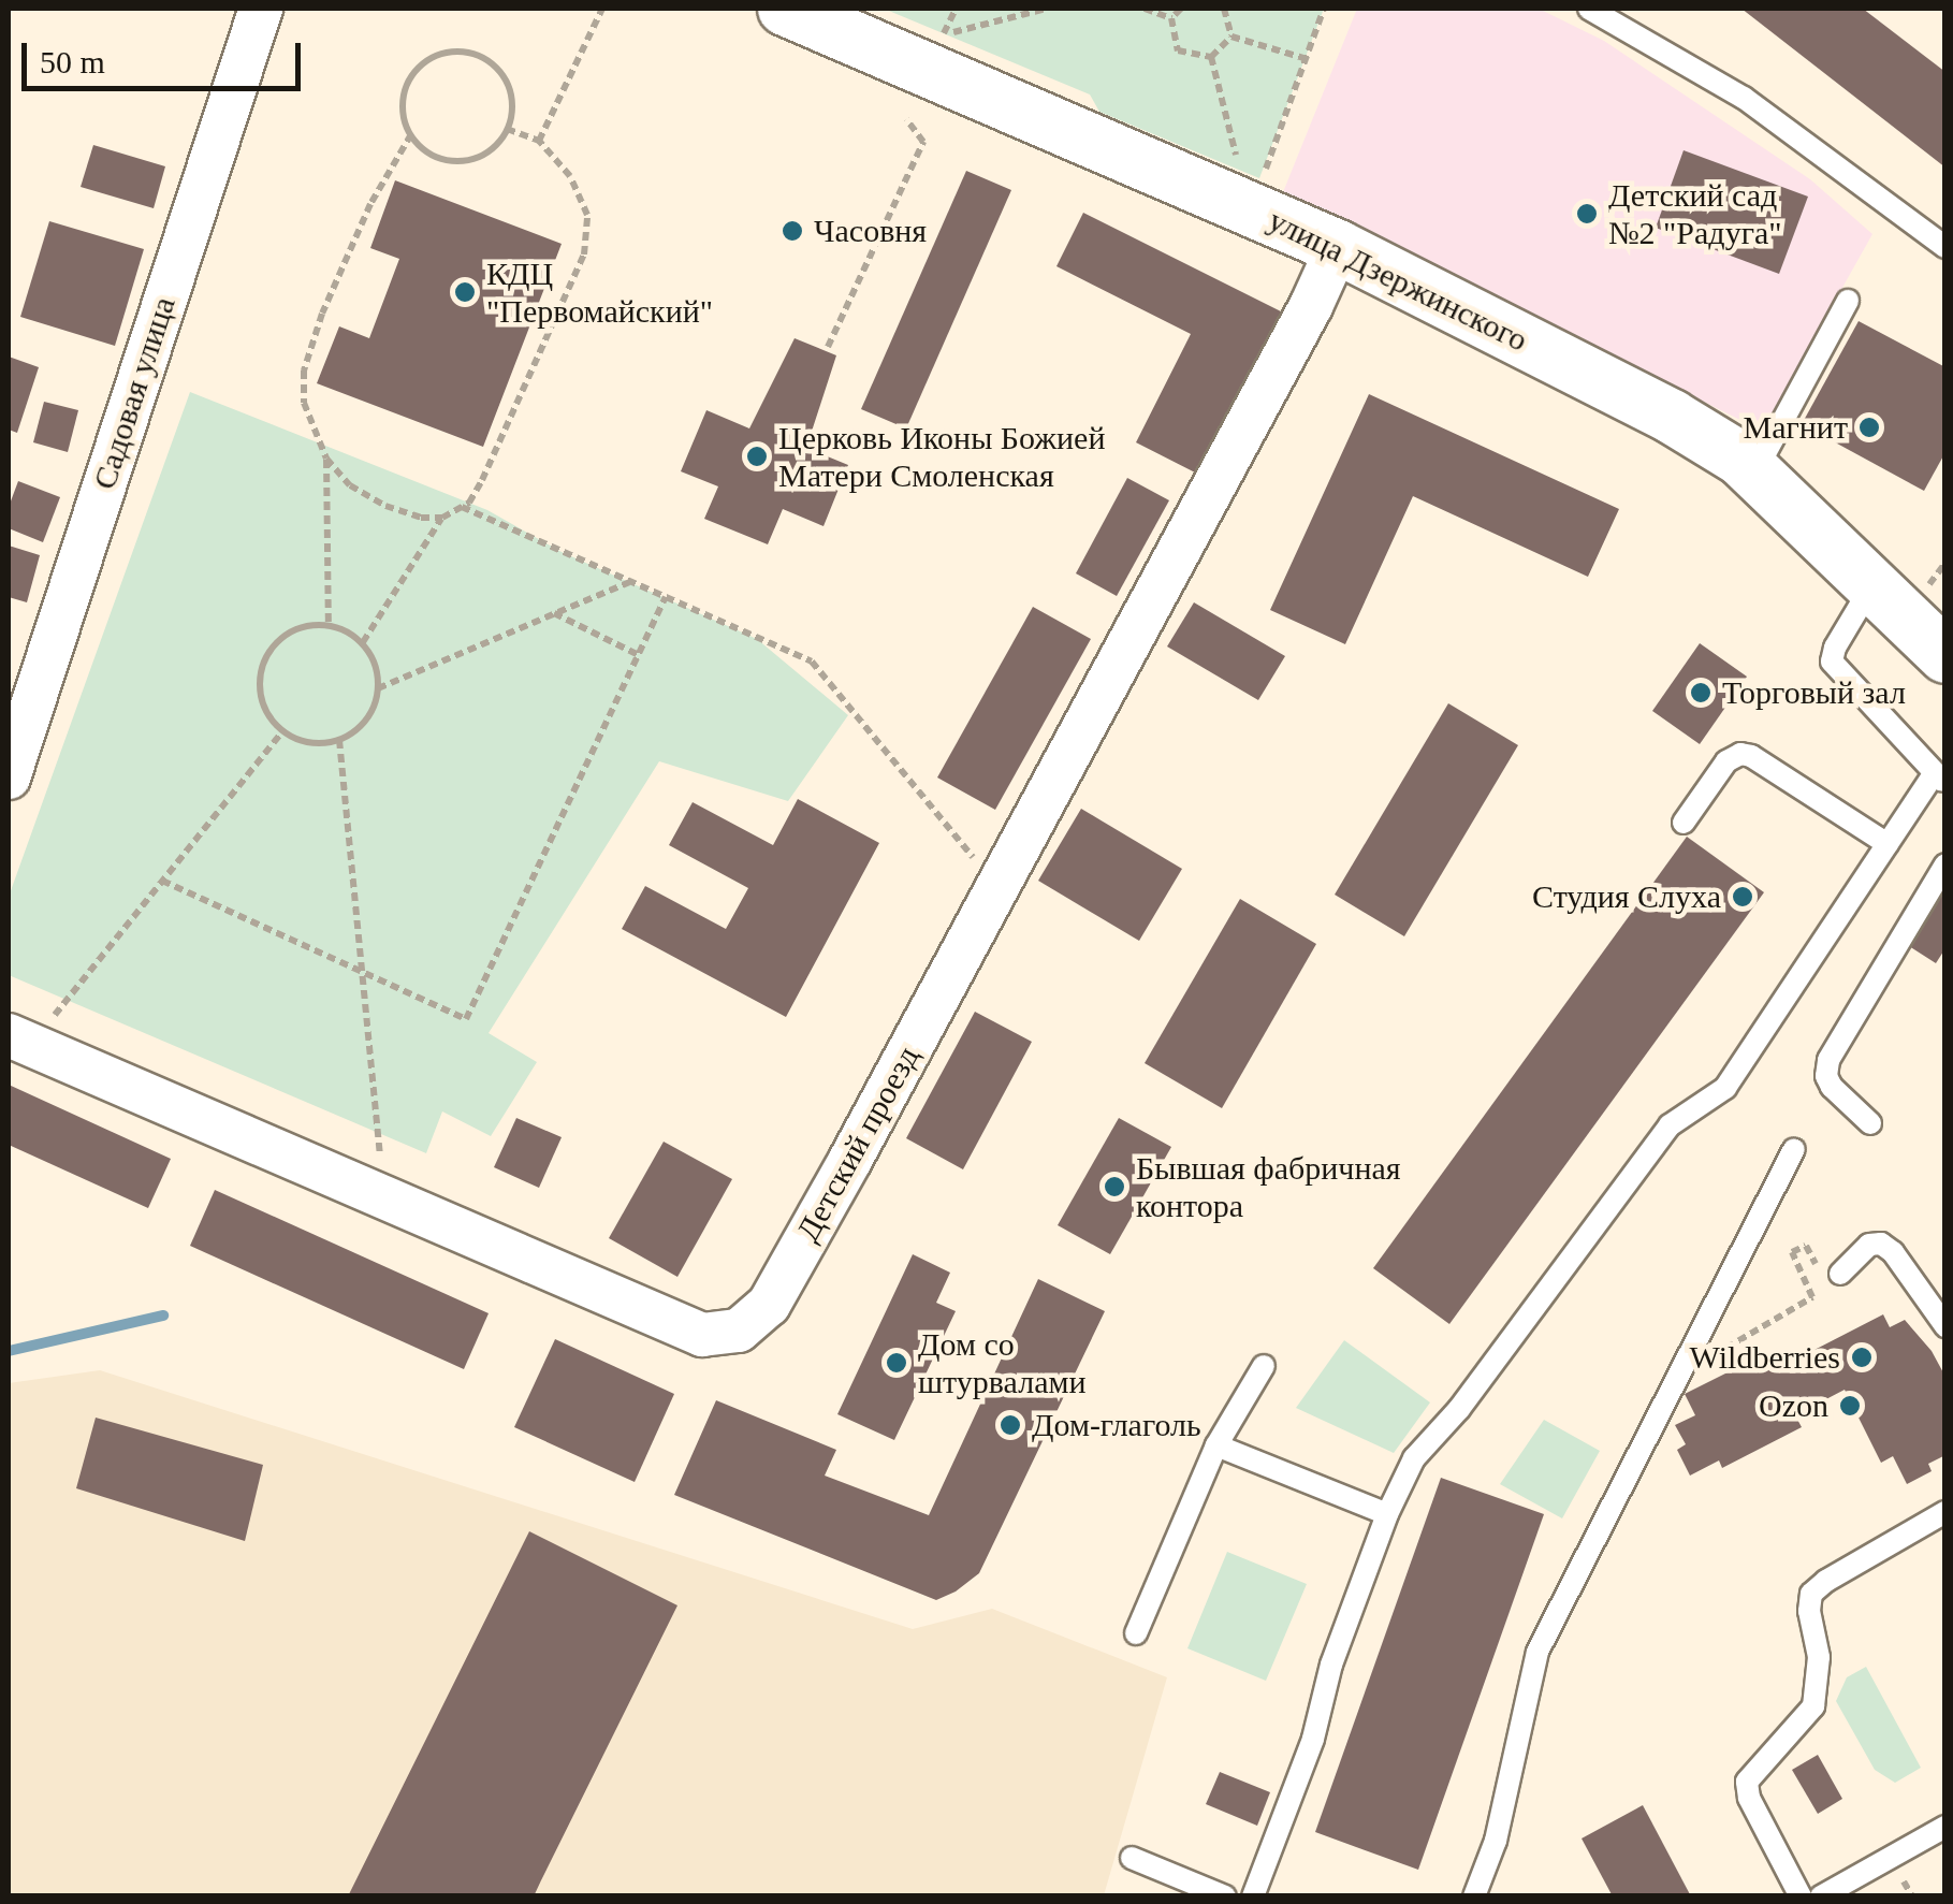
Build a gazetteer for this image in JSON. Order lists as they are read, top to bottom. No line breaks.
{"streets":{"street":["улица Дзержинского","Садовая улица","Детский проезд"]},"crossings":[["улица Дзержинского","Детский проезд"]],"places":["Детский сад №2 \"Радуга\"","Часовня","КДЦ \"Первомайский\"","Магнит","Церковь Иконы Божией Матери Смоленская","Торговый зал","Студия Слуха","Бывшая фабричная контора","Wildberries","Дом со штурвалами","Ozon","Дом-глаголь"],"scale_bar":"50 m"}
